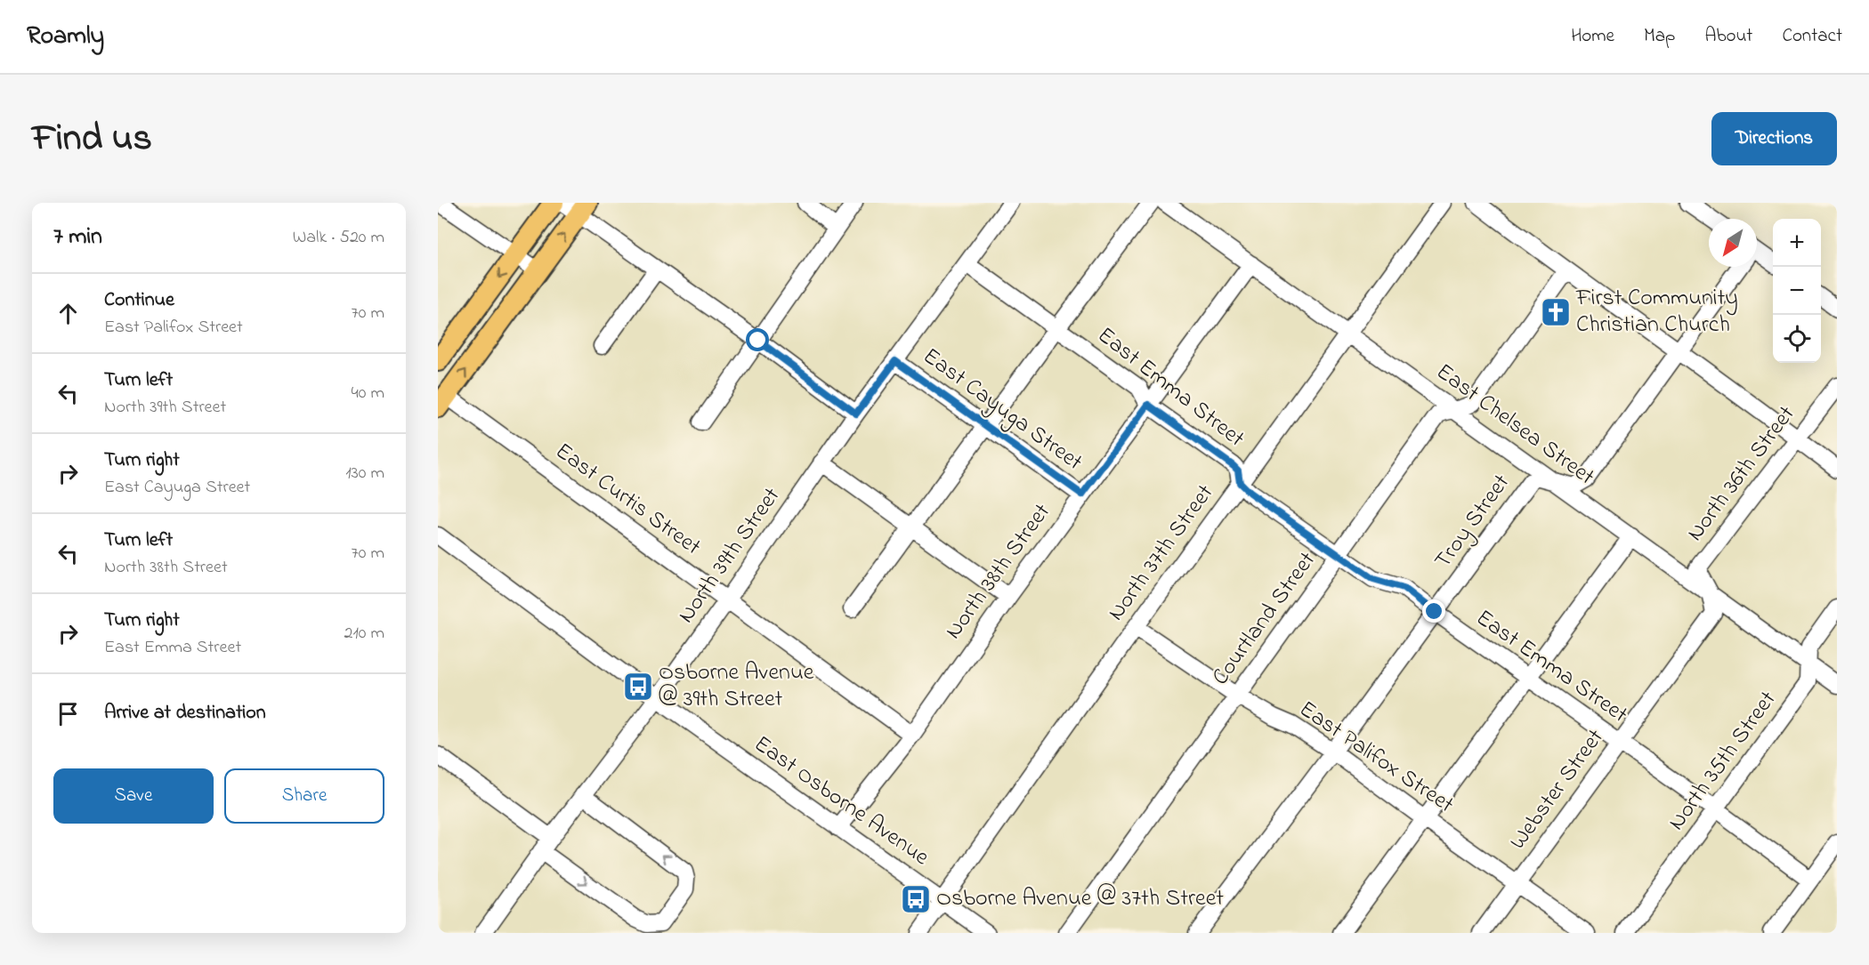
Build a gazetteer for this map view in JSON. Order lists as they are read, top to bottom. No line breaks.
{"streets":{"street":["East Emma Street","East Cayuga Street","East Chelsea Street","North 36th Street","East Curtis Street","Troy Street","North 37th Street","North 39th Street","North 38th Street","Courtland Street","East Palifox Street","North 35th Street","Webster Street","East Osborne Avenue"]},"crossings":[["East Emma Street","Troy Street"],["East Emma Street","North 37th Street"],["East Emma Street","North 39th Street"],["East Emma Street","North 38th Street"],["East Emma Street","Courtland Street"],["East Emma Street","North 35th Street"],["East Emma Street","Webster Street"],["East Cayuga Street","North 39th Street"],["East Cayuga Street","North 38th Street"],["East Chelsea Street","North 36th Street"],["East Chelsea Street","Troy Street"],["East Chelsea Street","North 37th Street"],["East Chelsea Street","North 38th Street"],["East Chelsea Street","Courtland Street"],["East Chelsea Street","North 35th Street"],["East Chelsea Street","Webster Street"],["North 36th Street","Webster Street"],["East Curtis Street","North 39th Street"],["East Curtis Street","North 38th Street"],["Troy Street","East Palifox Street"],["North 37th Street","East Palifox Street"],["North 37th Street","East Osborne Avenue"],["North 39th Street","East Osborne Avenue"],["North 38th Street","East Osborne Avenue"],["Courtland Street","East Palifox Street"],["East Palifox Street","Webster Street"]],"places":{"church":["First Community Christian Church"],"bus stop":["Osborne Avenue @ 39th Street","Osborne Avenue @ 37th Street"]},"north":"bottom left","page":{"header":"Roamly","nav":["Home","Map","About","Contact"],"title":"Find us","buttons":["Directions",["Save","Share"]],"heading":["7 min","Walk · 520 m"],"map_buttons":["+","−"],"list":[["Continue","East Palifox Street","70 m"],["Turn left","North 39th Street","40 m"],["Turn right","East Cayuga Street","130 m"],["Turn left","North 38th Street","70 m"],["Turn right","East Emma Street","210 m"],"Arrive at destination"]}}
